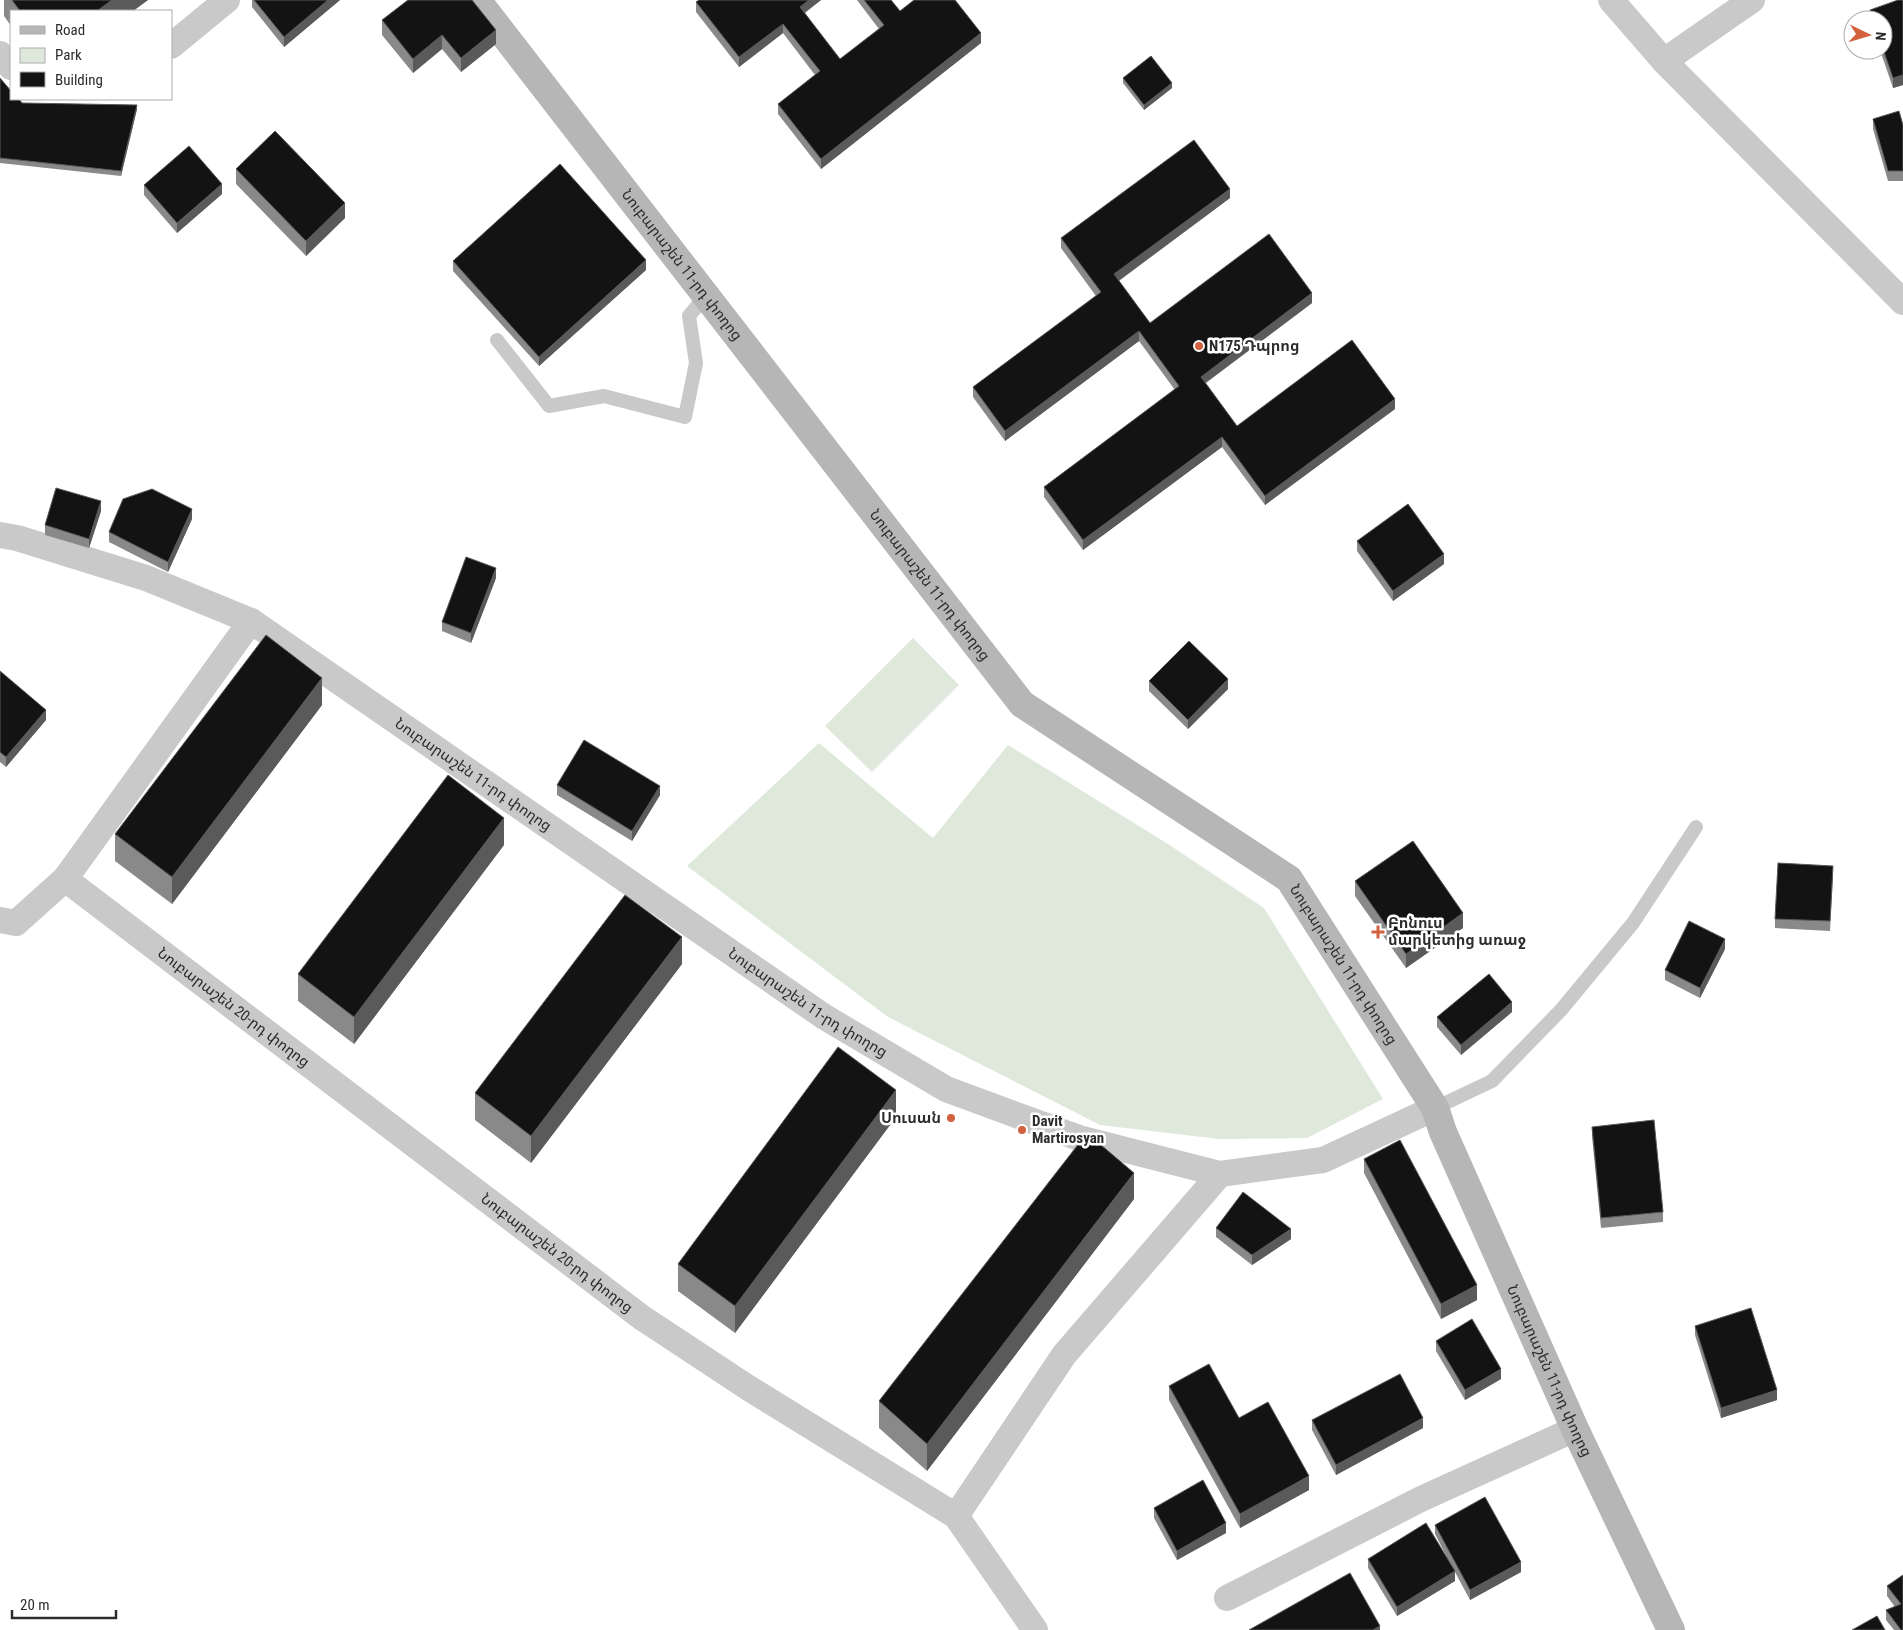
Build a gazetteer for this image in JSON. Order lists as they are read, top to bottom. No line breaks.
{"streets":{"street":["Նուբարաշեն 11-րդ փողոց","Նուբարաշեն 20-րդ փողոց"]},"places":{"other":["N175 Դպրոց","Սուսան","Davit Martirosyan"],"health":["Բոնուս մարկետից առաջ"]},"legend":["Road","Park","Building"],"scale_bar":"20 m","north":"right"}
